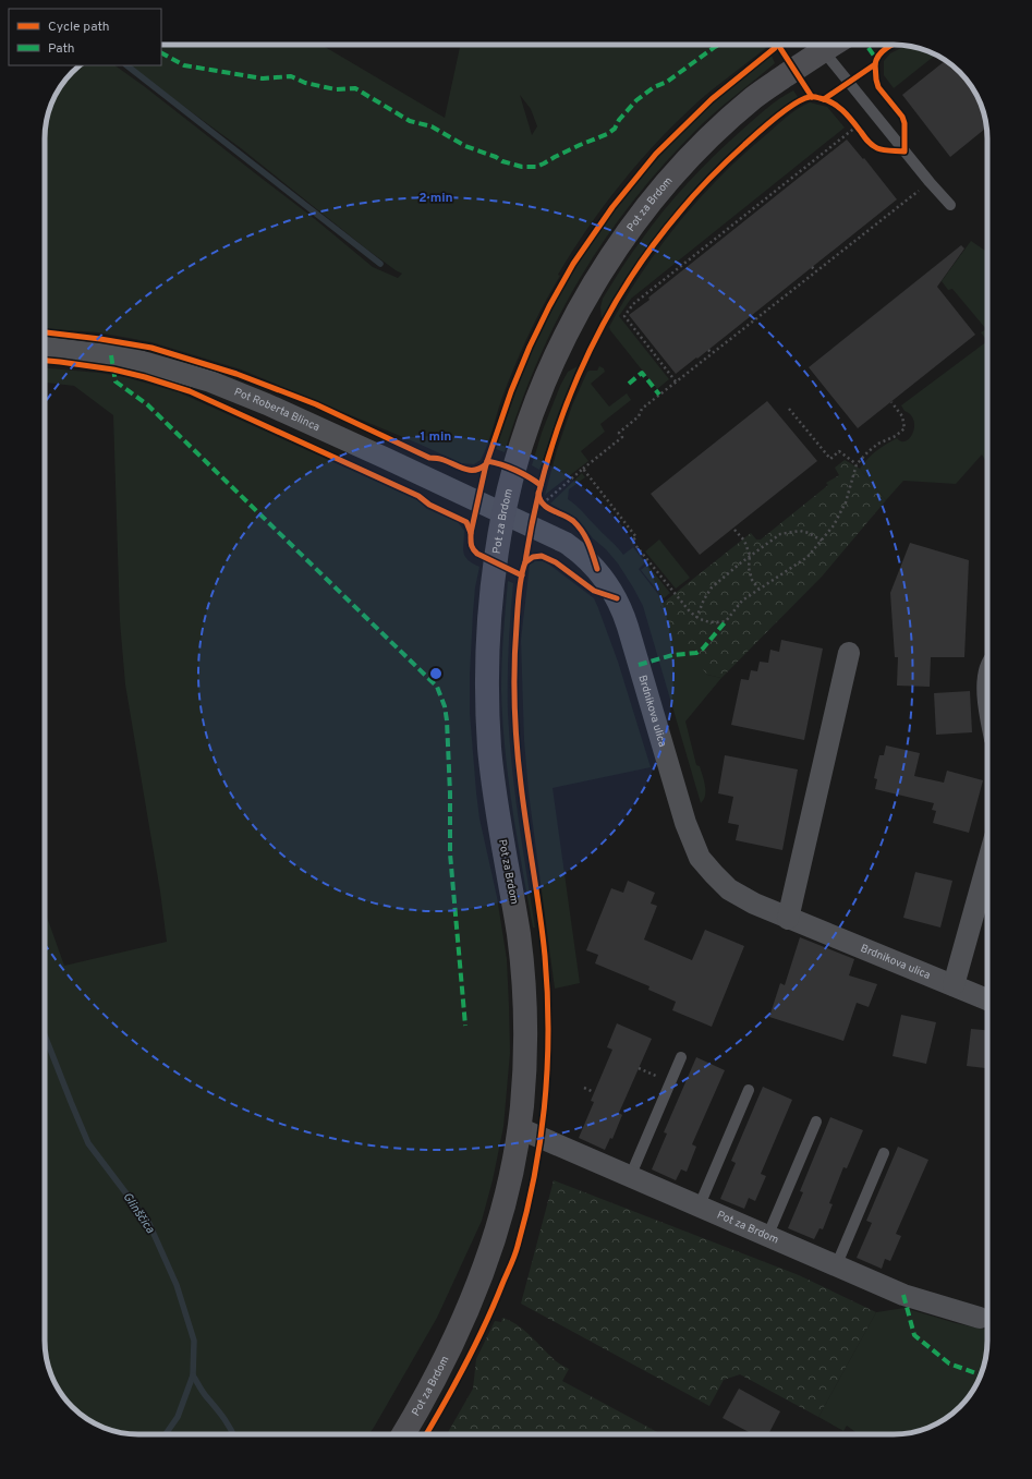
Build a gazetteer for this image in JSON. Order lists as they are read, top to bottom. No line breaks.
{"streets":{"main road":["Pot za Brdom"],"street":["Pot Roberta Blinca","Brdnikova ulica"]},"crossings":[["Pot za Brdom","Pot Roberta Blinca"],["Pot za Brdom","Brdnikova ulica"],["Pot Roberta Blinca","Brdnikova ulica"]],"water":["Glinščica"],"legend":["Cycle path","Path"],"rings":["2 min","1 min"]}
